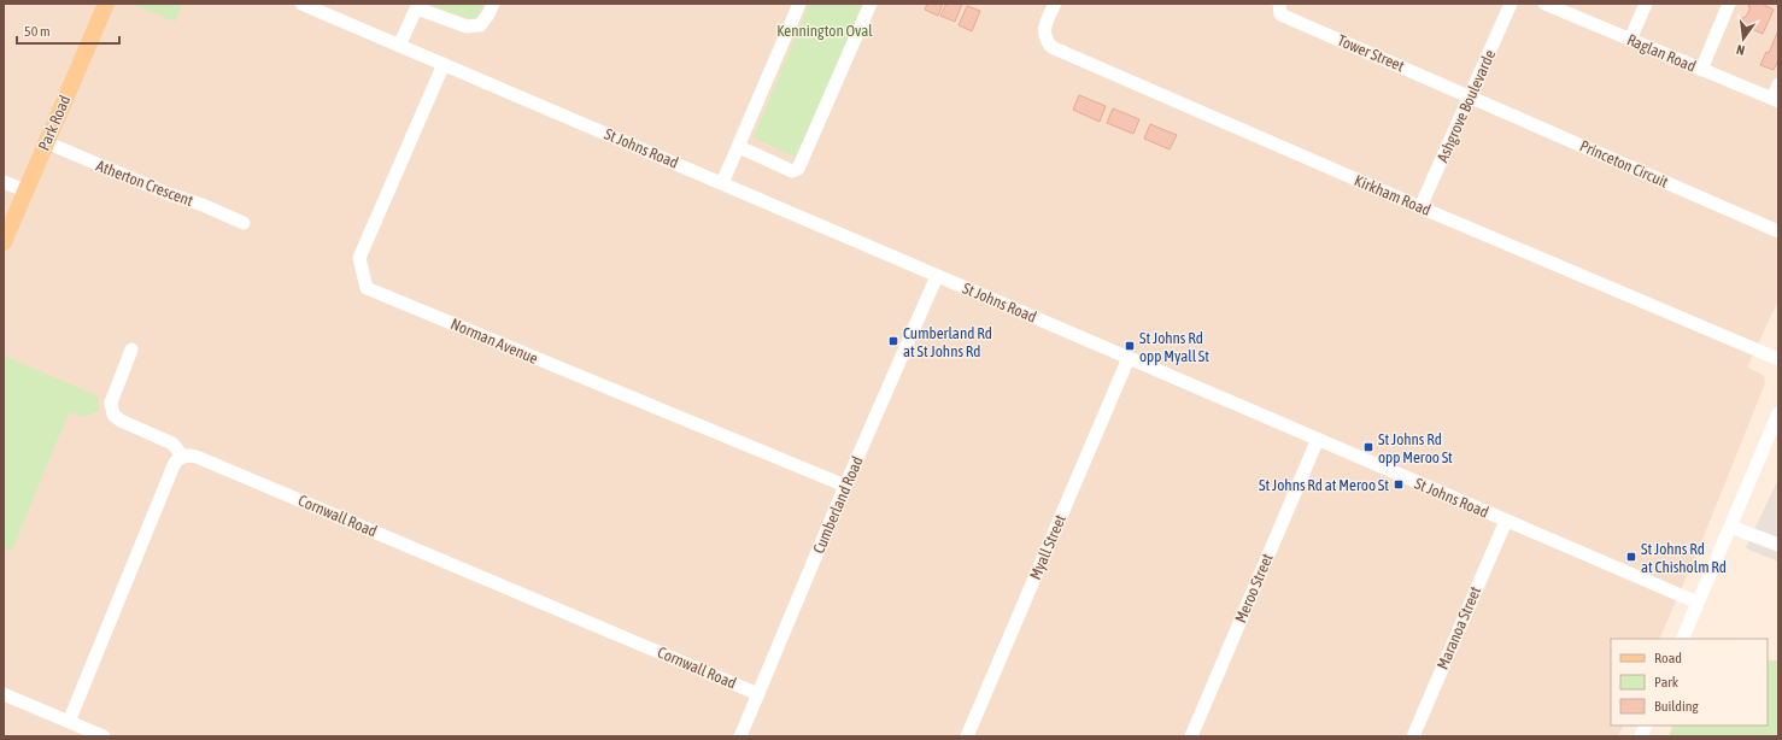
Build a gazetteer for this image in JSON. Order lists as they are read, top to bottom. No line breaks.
{"streets":{"main road":["Park Road"],"street":["Tower Street","Raglan Road","Ashgrove Boulevarde","St Johns Road","Princeton Circuit","Atherton Crescent","Kirkham Road","Norman Avenue","Cumberland Road","Cornwall Road","Myall Street","Meroo Street","Maranoa Street"]},"crossings":[["Tower Street","Ashgrove Boulevarde"],["Tower Street","Princeton Circuit"],["Ashgrove Boulevarde","Princeton Circuit"],["Ashgrove Boulevarde","Kirkham Road"],["Park Road","Atherton Crescent"],["St Johns Road","Norman Avenue"],["St Johns Road","Cumberland Road"],["St Johns Road","Myall Street"],["St Johns Road","Meroo Street"],["St Johns Road","Maranoa Street"],["Norman Avenue","Cumberland Road"],["Cumberland Road","Cornwall Road"]],"parks":["Kennington Oval"],"places":{"transit":["Cumberland Rd at St Johns Rd","St Johns Rd opp Myall St","St Johns Rd opp Meroo St","St Johns Rd at Meroo St","St Johns Rd at Chisholm Rd"]},"legend":["Road","Park","Building"],"scale_bar":"50 m","north":"bottom"}
